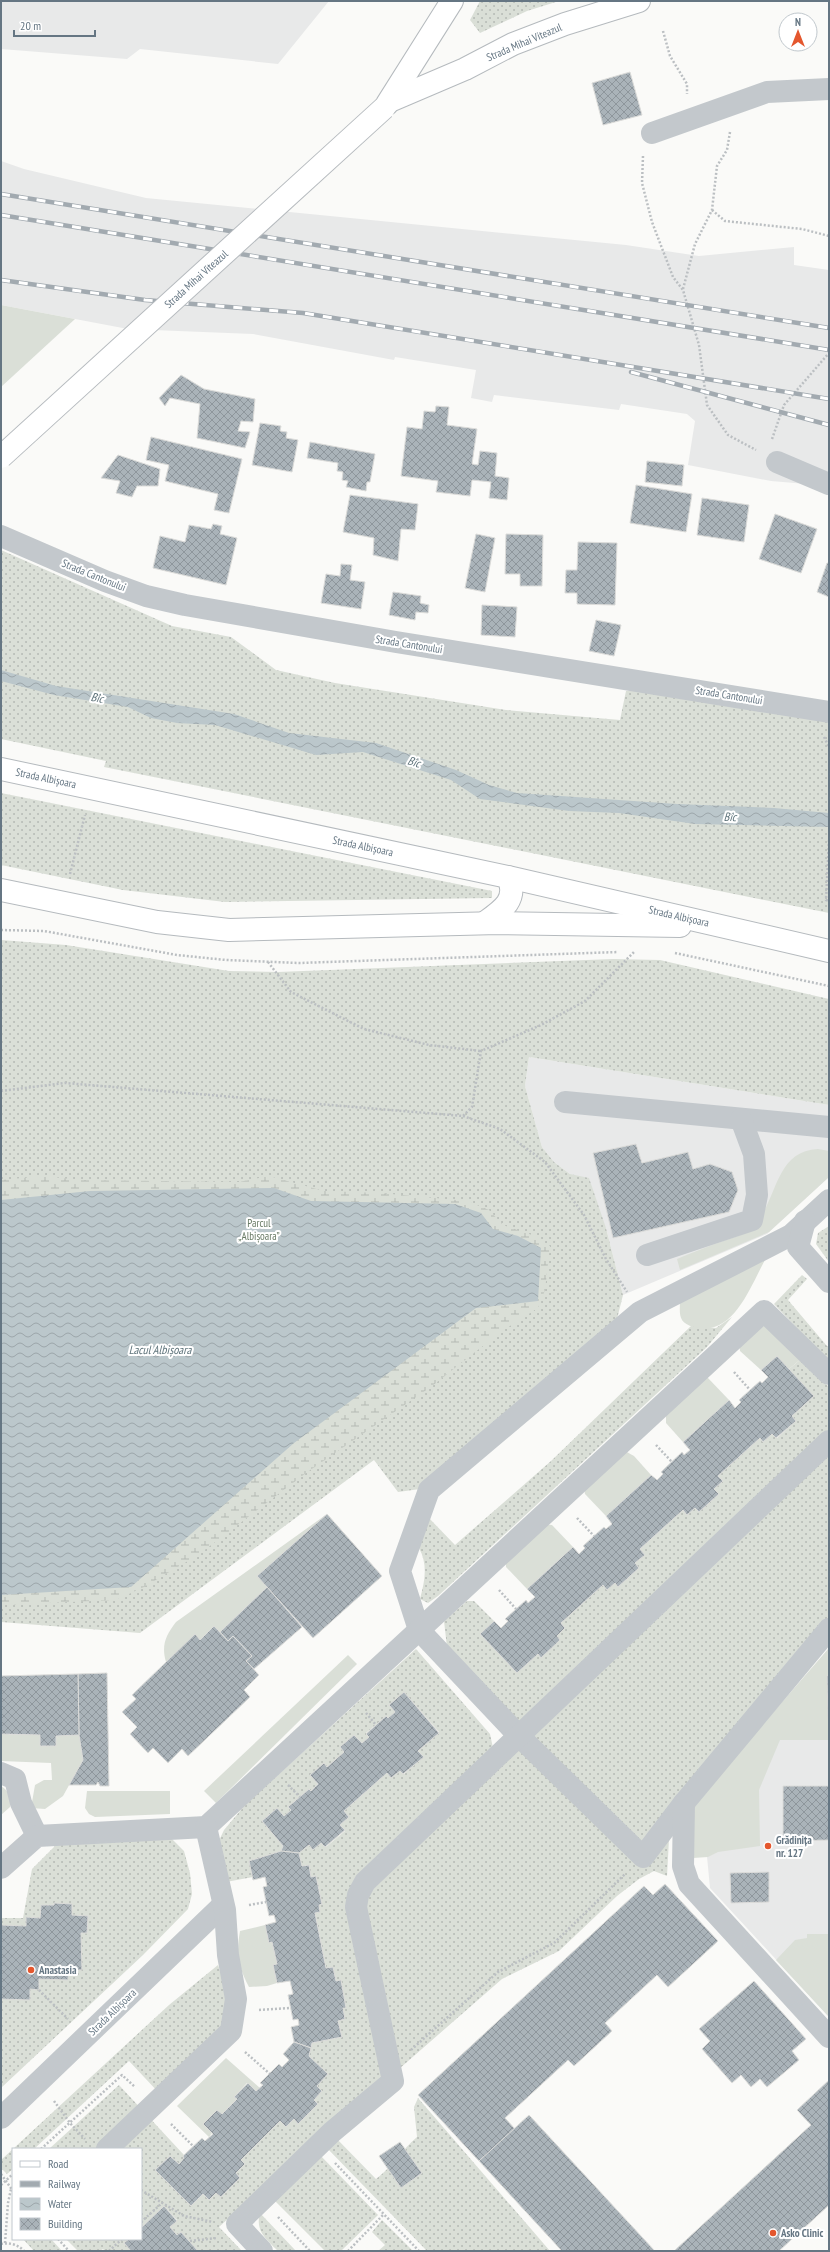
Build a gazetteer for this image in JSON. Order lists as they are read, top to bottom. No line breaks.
{"streets":{"main road":["Strada Mihai Viteazul","Strada Albișoara"],"street":["Strada Cantonului"]},"water":["Bîc","Lacul Albișoara"],"parks":["Parcul „Albișoara”"],"places":["Grădinița nr. 127","Anastasia","Asko Clinic"],"legend":["Road","Railway","Water","Building"],"scale_bar":"20 m","north":"top"}
